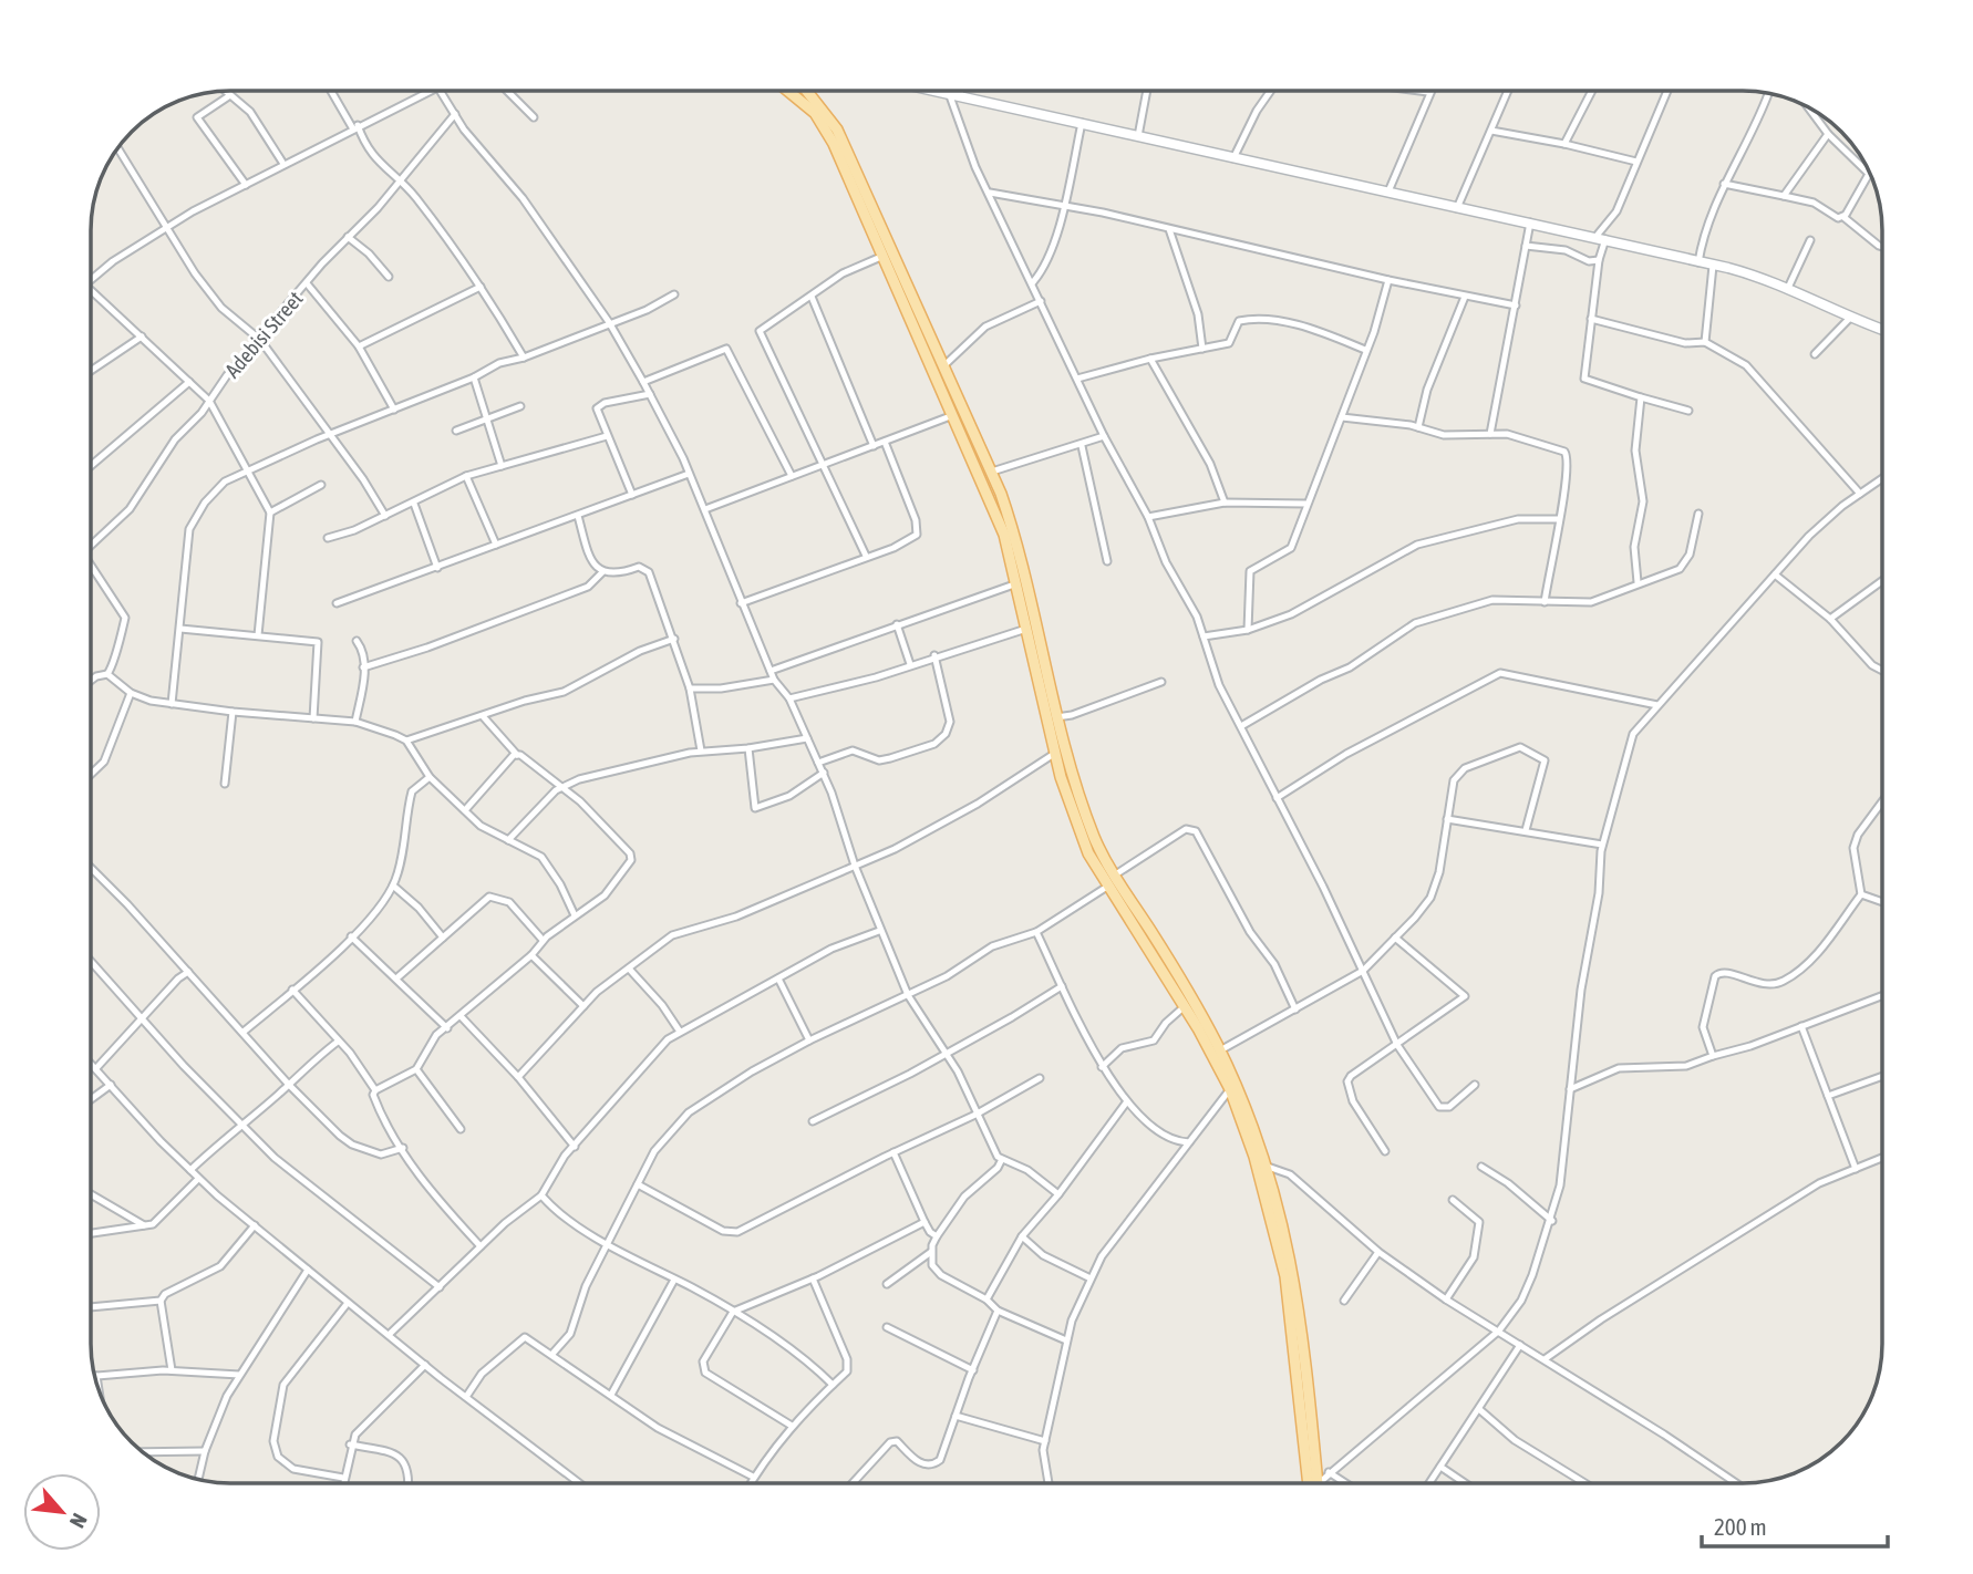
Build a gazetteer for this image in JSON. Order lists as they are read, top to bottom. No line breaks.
{"streets":{"street":["Adebisi Street"]},"scale_bar":"200 m","north":"bottom right"}
